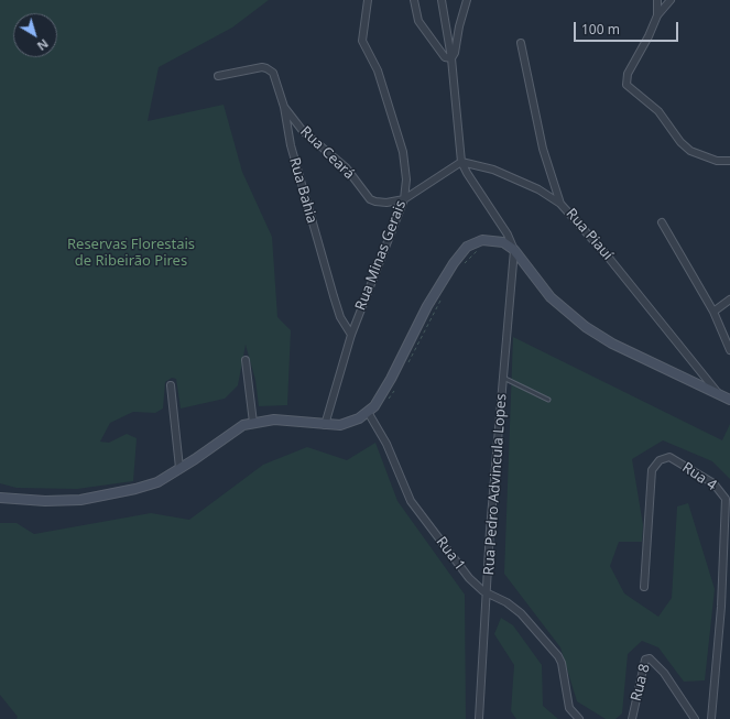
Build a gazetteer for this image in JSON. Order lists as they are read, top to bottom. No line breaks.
{"streets":{"street":["Rua Ceará","Rua Bahia","Rua Piauí","Rua Minas Gerais","Rua 4","Rua Pedro Advincula Lopes","Rua 1","Rua 8"]},"crossings":[["Rua Ceará","Rua Bahia"],["Rua Ceará","Rua Minas Gerais"],["Rua Bahia","Rua Minas Gerais"],["Rua Pedro Advincula Lopes","Rua 1"]],"parks":["Reservas Florestais de Ribeirão Pires"],"scale_bar":"100 m","north":"bottom right"}
